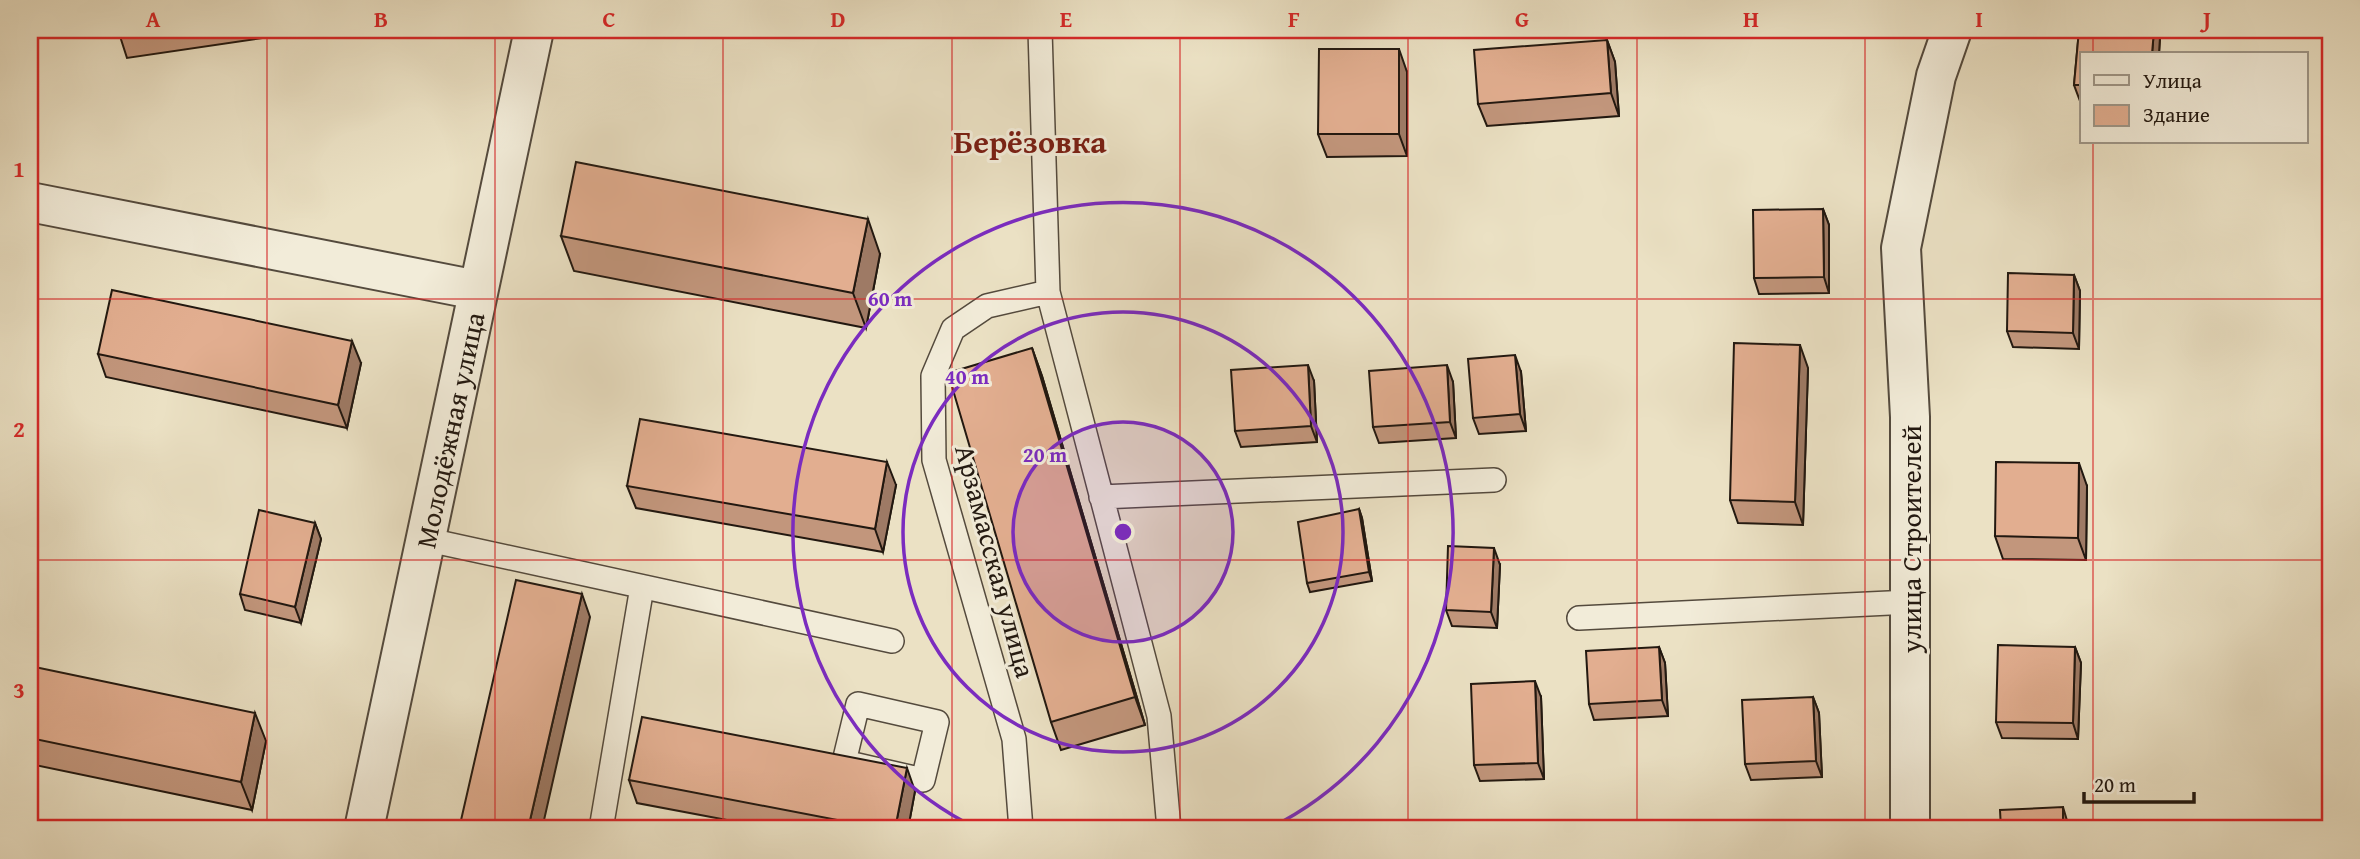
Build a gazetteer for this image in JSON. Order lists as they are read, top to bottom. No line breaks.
{"streets":{"street":["Молодёжная улица","улица Строителей"],"lane":["Арзамасская улица"]},"districts":["Берёзовка"],"legend":["Улица","Здание"],"scale_bar":"20 m","grid":{"columns":["A","B","C","D","E","F","G","H","I","J"],"rows":["1","2","3"]},"rings":["60 m","40 m","20 m"]}
